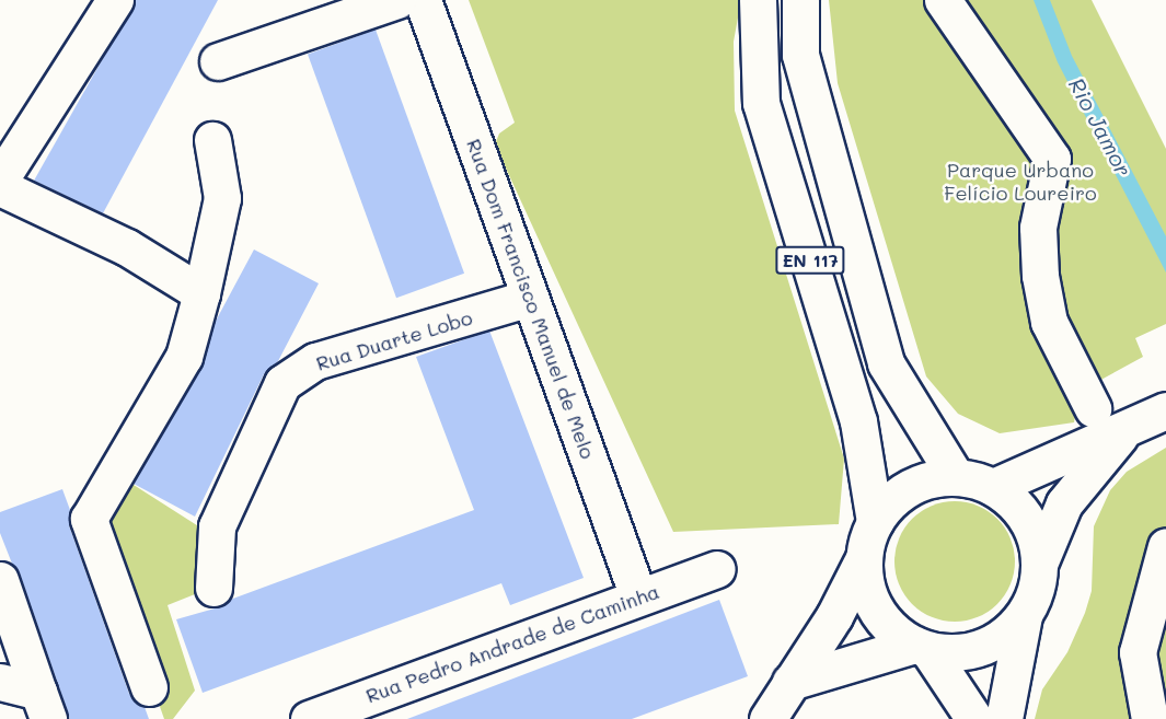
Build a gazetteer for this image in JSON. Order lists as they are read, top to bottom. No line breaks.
{"streets":{"street":["EN 117","Rua Dom Francisco Manuel de Melo","Rua Duarte Lobo","Rua Pedro Andrade de Caminha"]},"crossings":[["Rua Dom Francisco Manuel de Melo","Rua Duarte Lobo"],["Rua Dom Francisco Manuel de Melo","Rua Pedro Andrade de Caminha"]],"water":["Rio Jamor"],"parks":["Parque Urbano Felício Loureiro"]}
